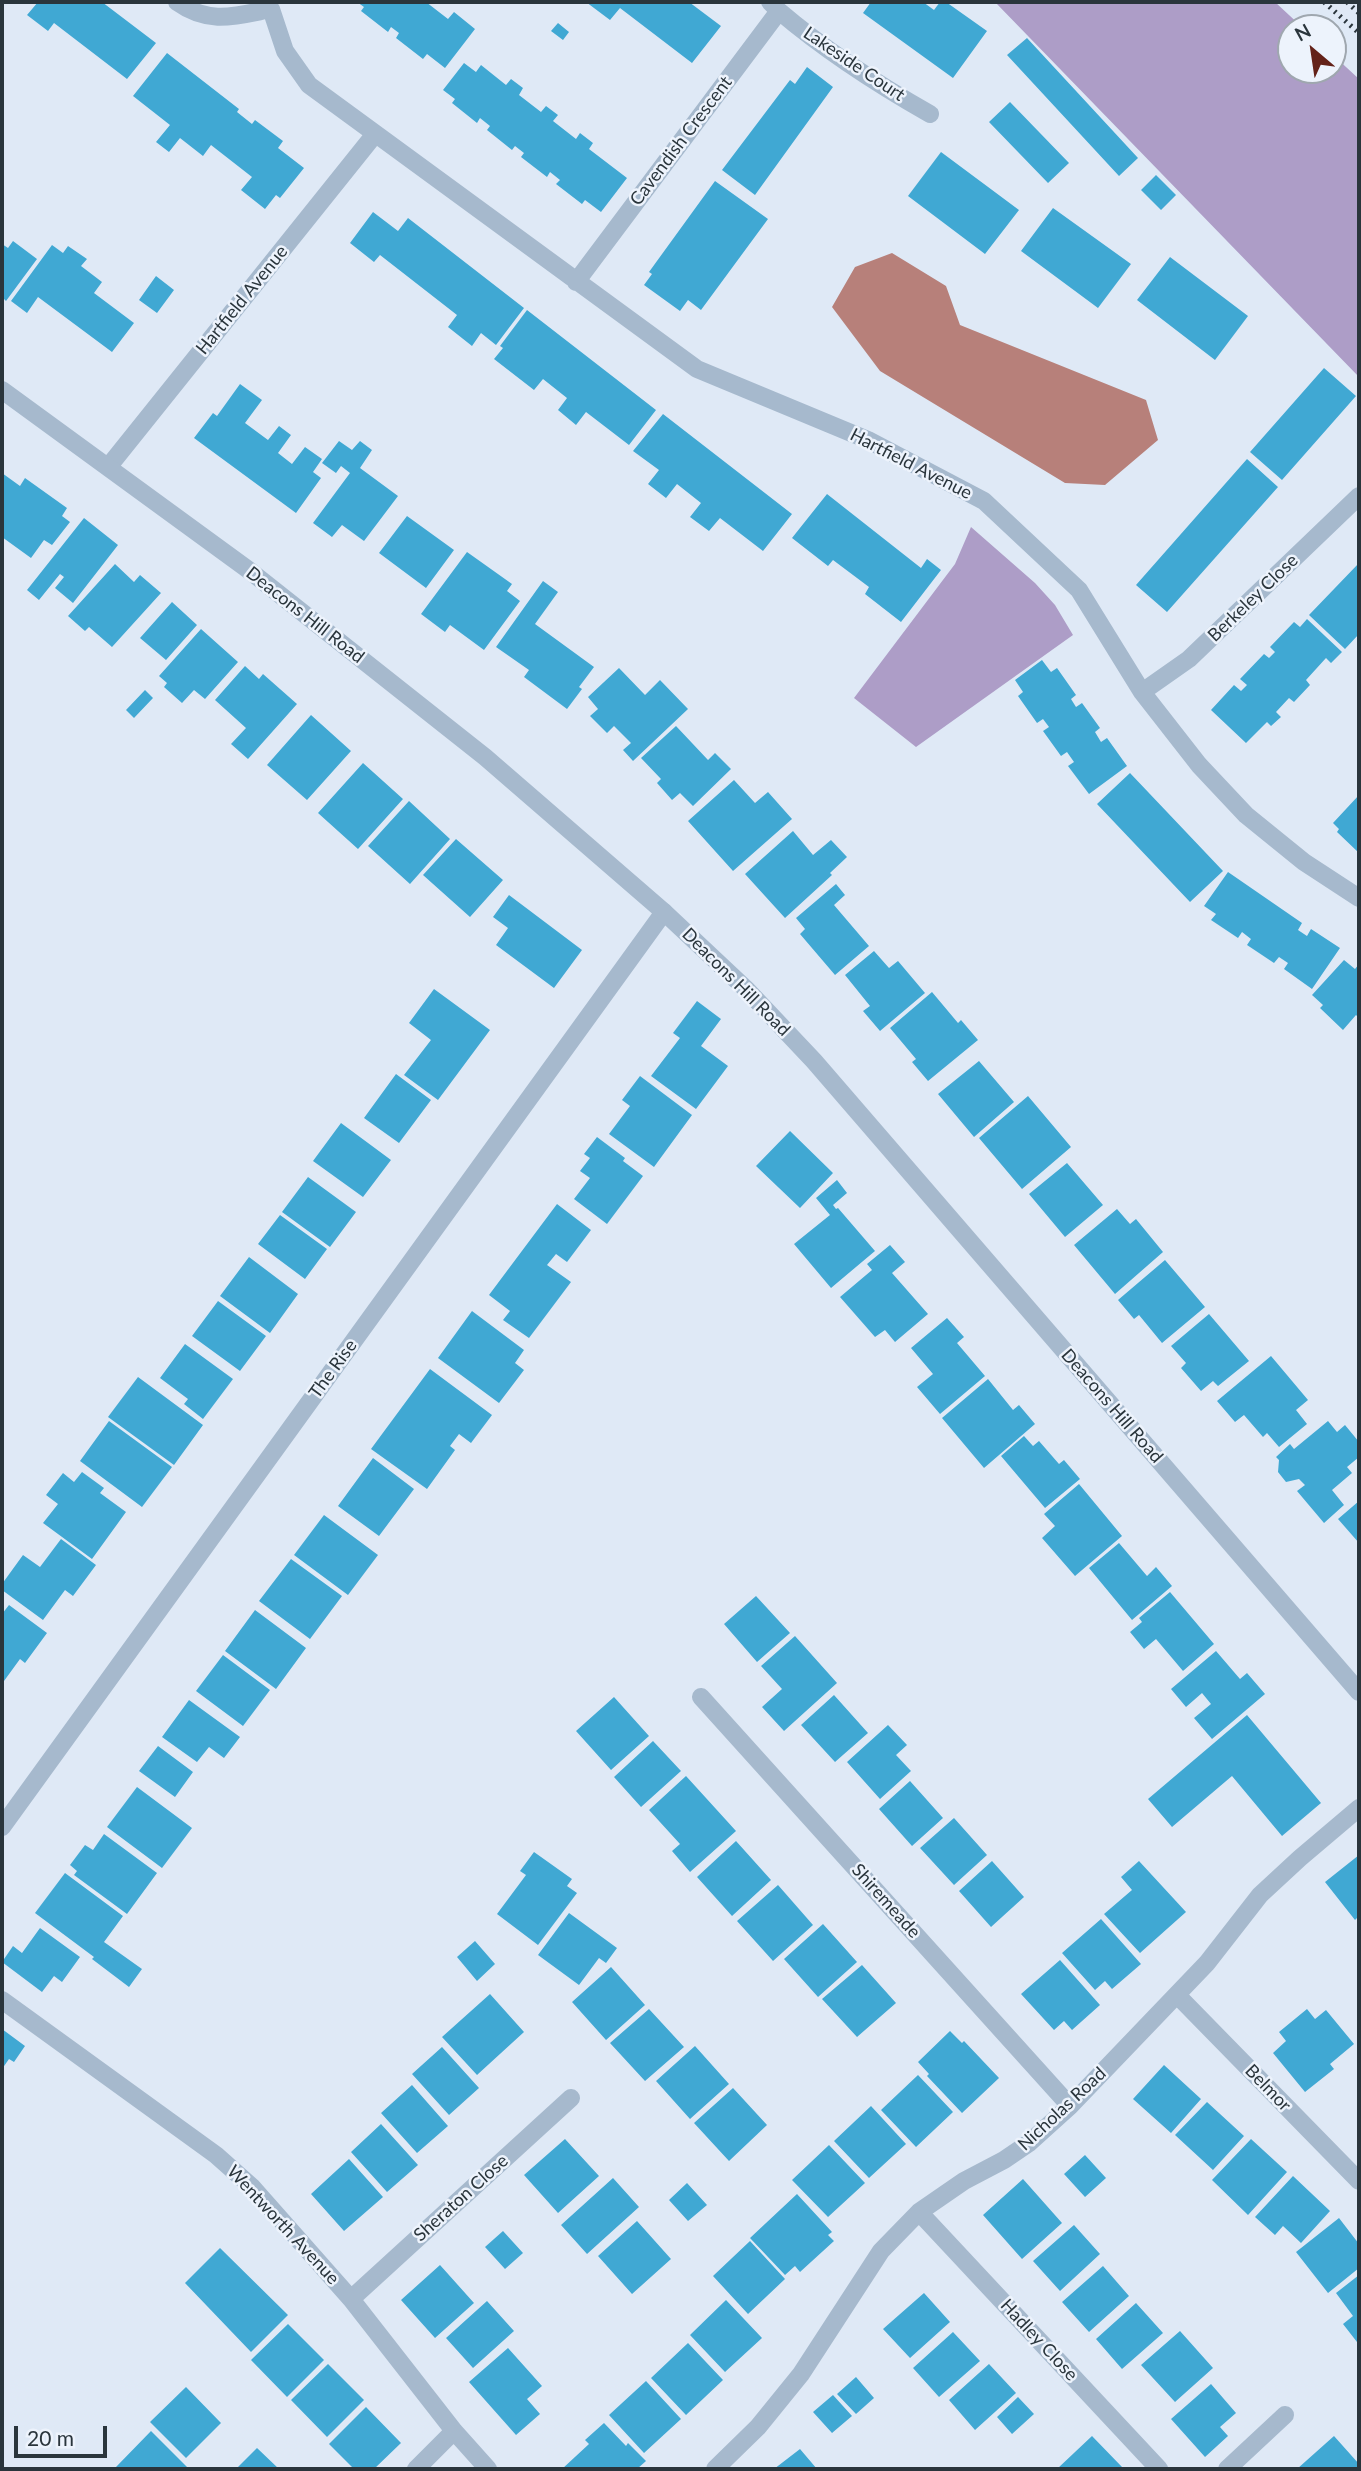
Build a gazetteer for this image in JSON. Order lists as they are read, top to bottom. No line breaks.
{"streets":{"street":["Lakeside Court","Cavendish Crescent","Hartfield Avenue","Berkeley Close","Deacons Hill Road","The Rise","Shiremeade","Belmor","Nicholas Road","Sheraton Close","Wentworth Avenue","Hadley Close"]},"crossings":[["Lakeside Court","Cavendish Crescent"],["Cavendish Crescent","Hartfield Avenue"],["Hartfield Avenue","Berkeley Close"],["Hartfield Avenue","Deacons Hill Road"],["Deacons Hill Road","The Rise"],["Shiremeade","Nicholas Road"],["Belmor","Nicholas Road"],["Nicholas Road","Hadley Close"],["Sheraton Close","Wentworth Avenue"]],"scale_bar":"20 m","north":"top left"}
